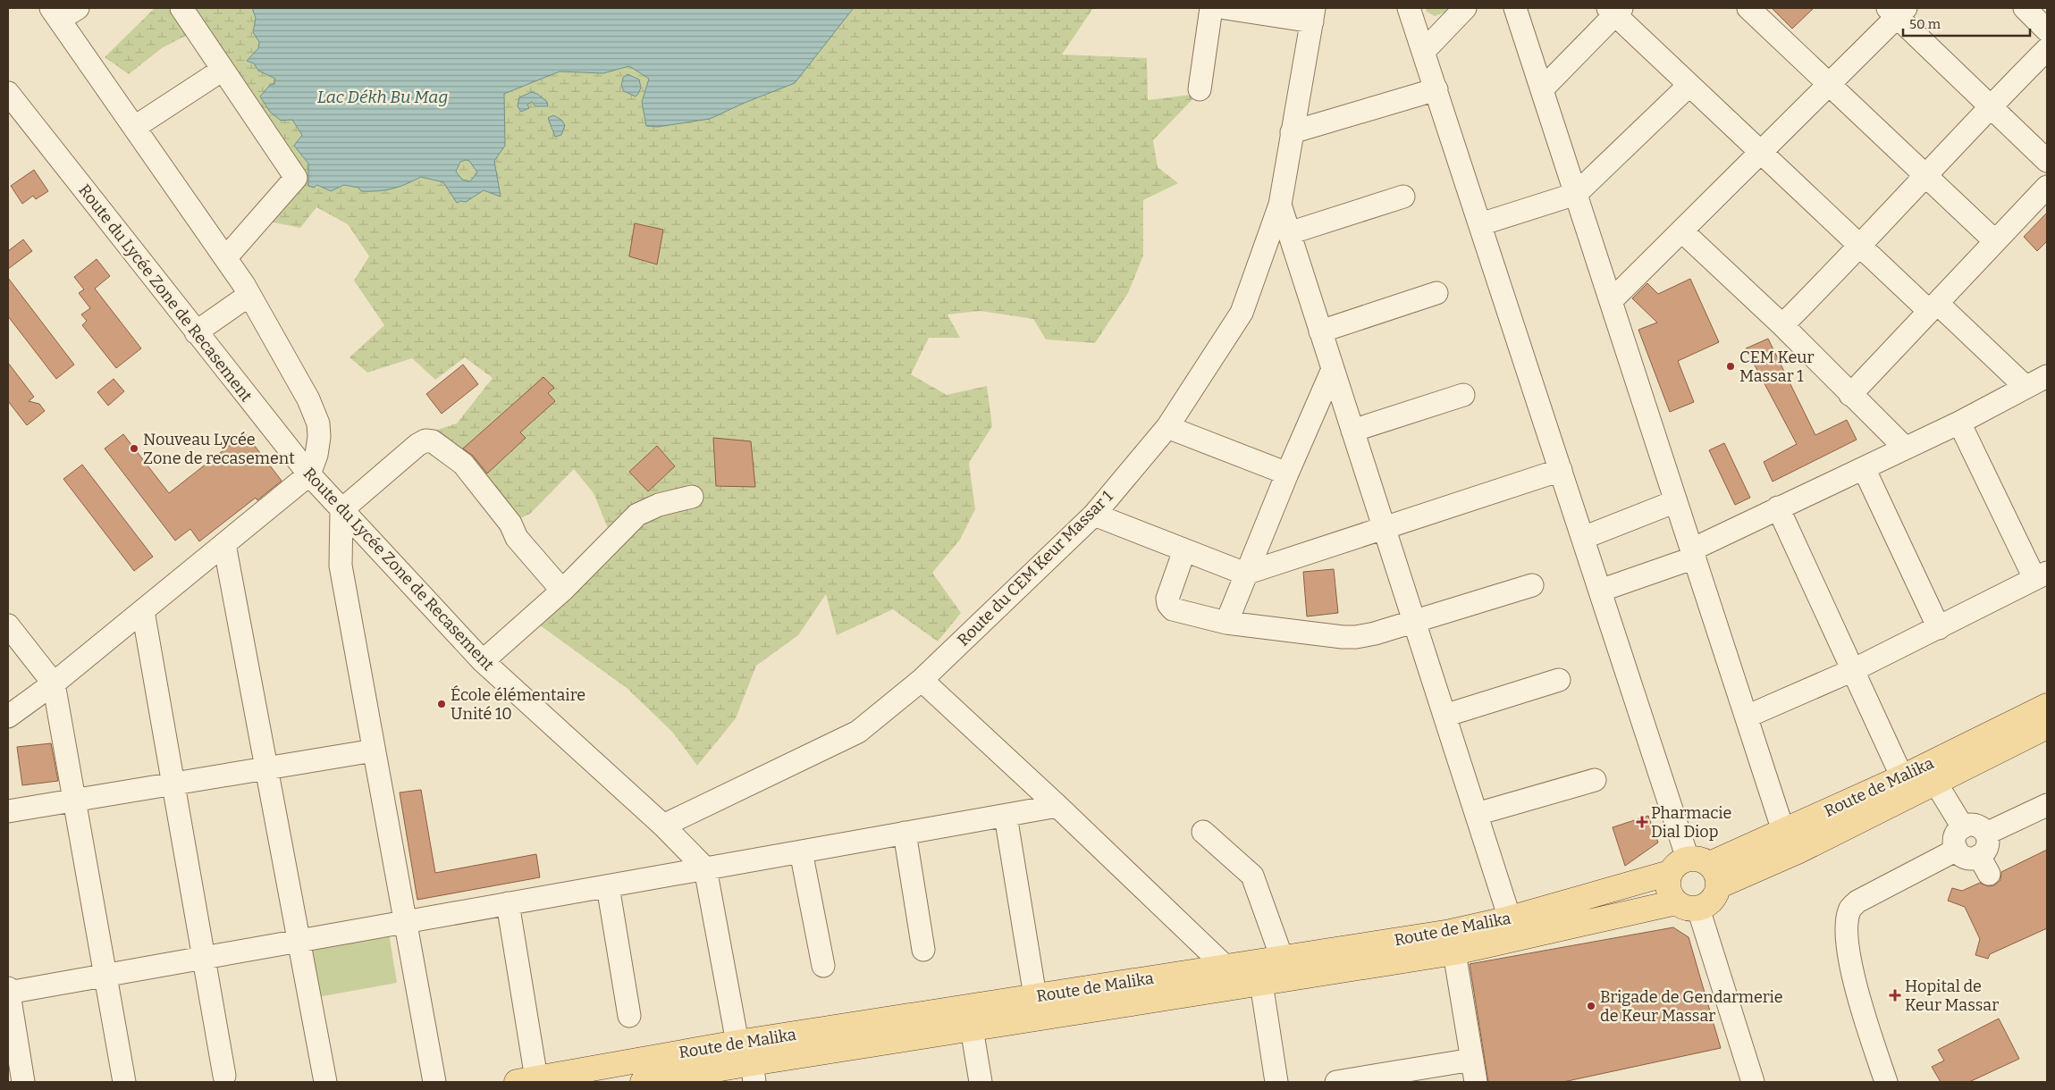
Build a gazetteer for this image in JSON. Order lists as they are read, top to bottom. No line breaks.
{"streets":{"main road":["Route de Malika"],"street":["Route du Lycée Zone de Recasement","Route du CEM Keur Massar 1"]},"crossings":[["Route du Lycée Zone de Recasement","Route du CEM Keur Massar 1"]],"water":["Lac Dékh Bu Mag"],"places":{"other":["CEM Keur Massar 1","Nouveau Lycée Zone de recasement","École élémentaire Unité 10","Brigade de Gendarmerie de Keur Massar"],"health":["Pharmacie Dial Diop","Hopital de Keur Massar"]},"scale_bar":"50 m"}
